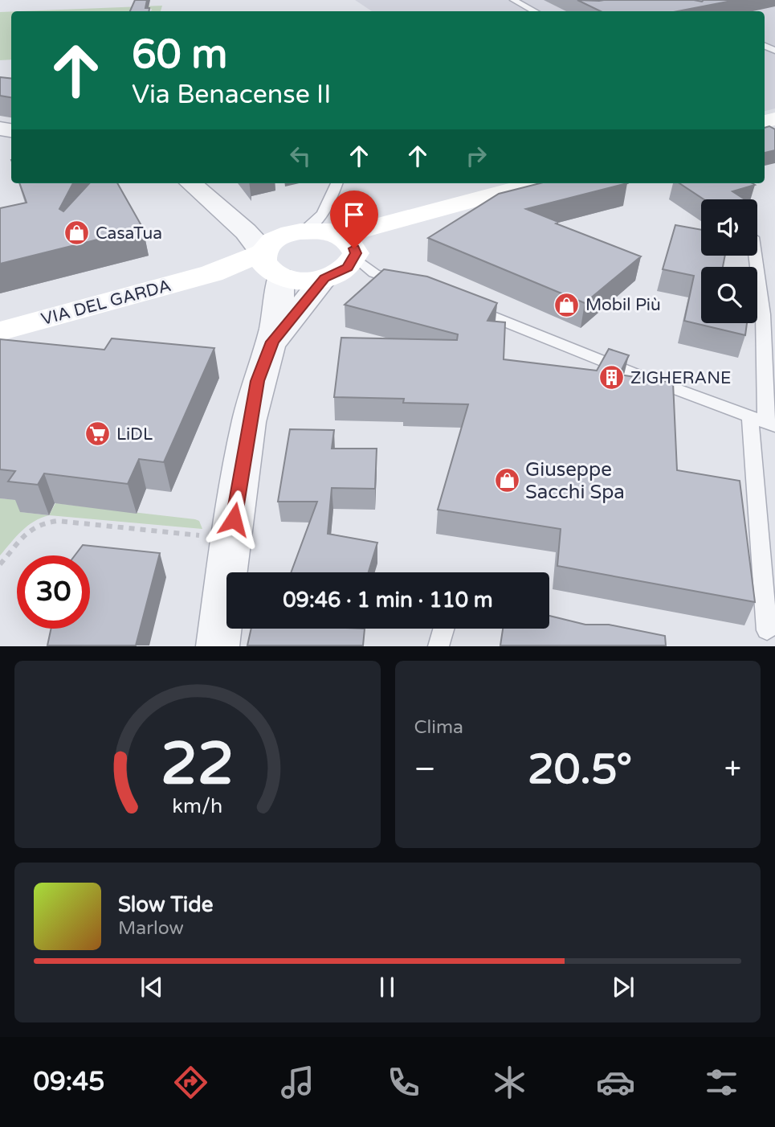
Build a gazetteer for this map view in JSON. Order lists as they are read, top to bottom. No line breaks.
{"streets":{"street":["VIA DEL GARDA"]},"places":{"shop":["CasaTua","Mobil Più","Giuseppe Sacchi Spa"],"building":["ZIGHERANE"],"supermarket":["LiDL"]},"page":{"turn":["60 m","Via Benacense II"],"limit":"30","trip":"09:46 · 1 min · 110 m","tile":"Clima","heat":["−","20.5°","+"],"song":["Slow Tide","Marlow"],"tabs":"09:45","gauge":["22","km/h"]}}
